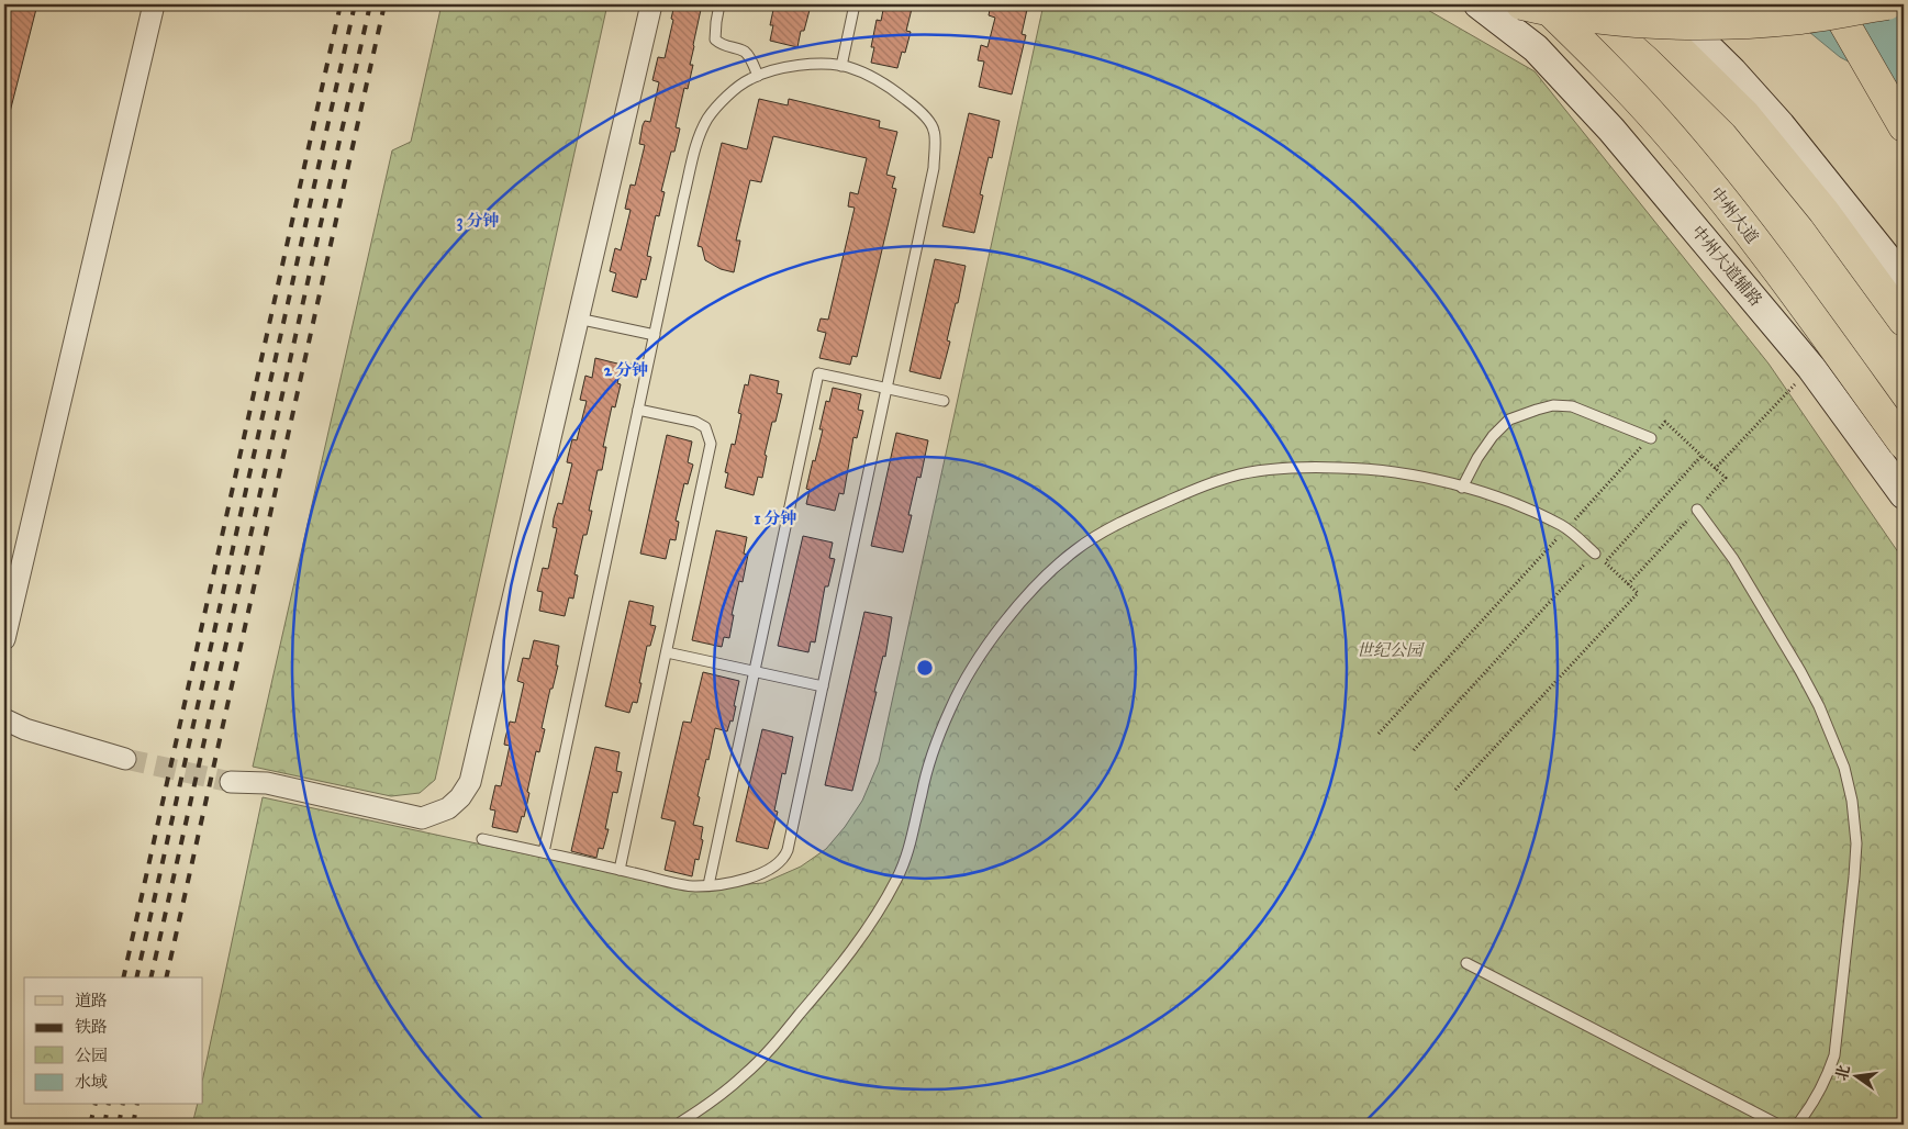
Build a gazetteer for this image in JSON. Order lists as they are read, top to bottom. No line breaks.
{"streets":{"main road":["中州大道"],"street":["中州大道辅路"]},"parks":["世纪公园"],"legend":["道路","铁路","公园","水域"],"north":"left","rings":["3 分钟","2 分钟","1 分钟"]}
